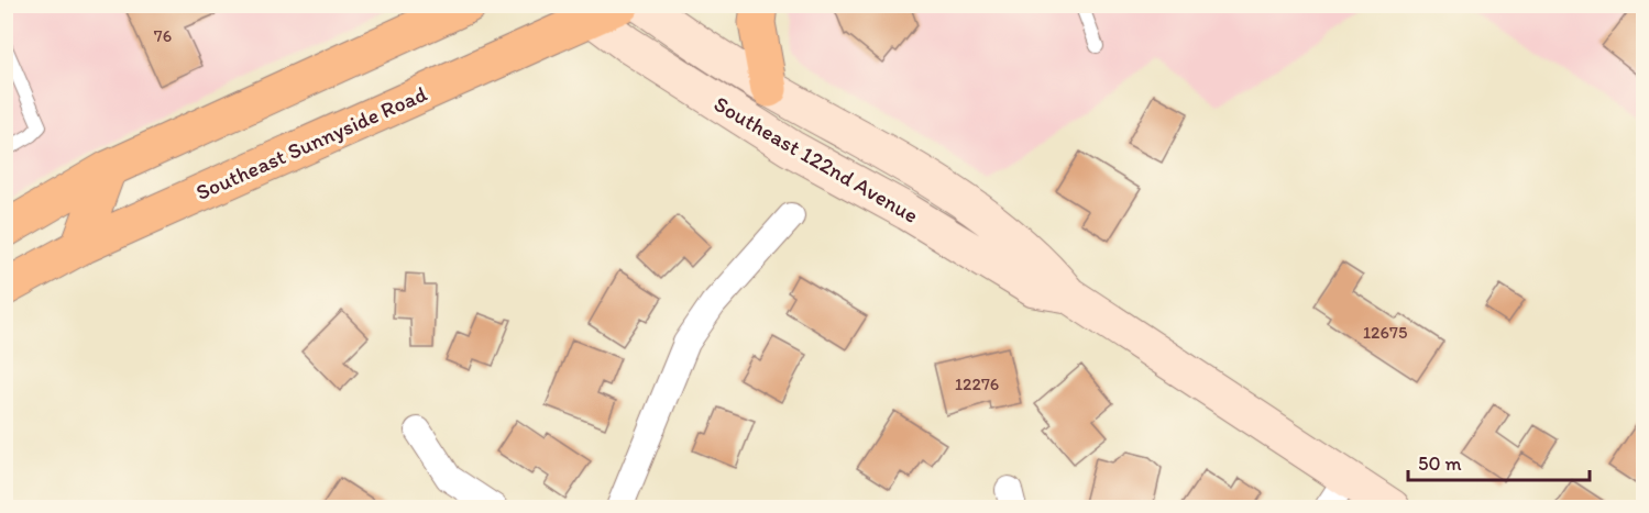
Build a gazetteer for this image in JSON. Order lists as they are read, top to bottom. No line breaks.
{"streets":{"main road":["Southeast Sunnyside Road","Southeast 122nd Avenue"]},"crossings":[["Southeast Sunnyside Road","Southeast 122nd Avenue"]],"house_numbers":["76","12675","12276"],"scale_bar":"50 m"}
